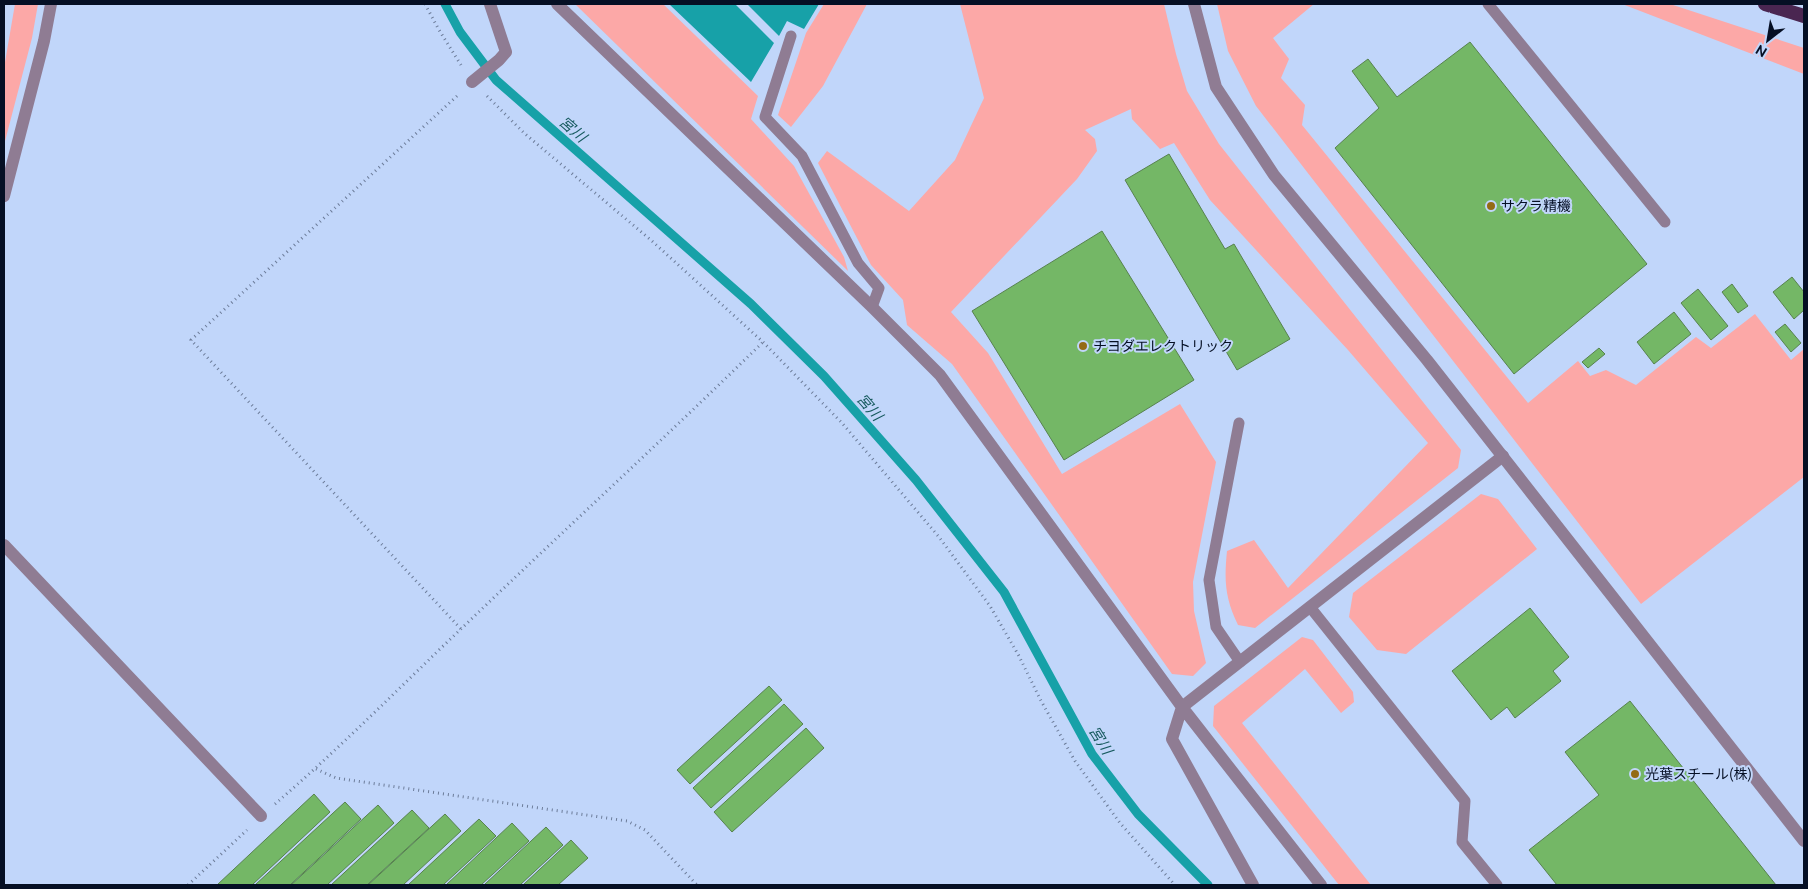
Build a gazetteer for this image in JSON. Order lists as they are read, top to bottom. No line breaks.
{"water":["宮川"],"places":["サクラ精機","チヨダエレクトリック","光葉スチール(株)"],"north":"bottom left"}
